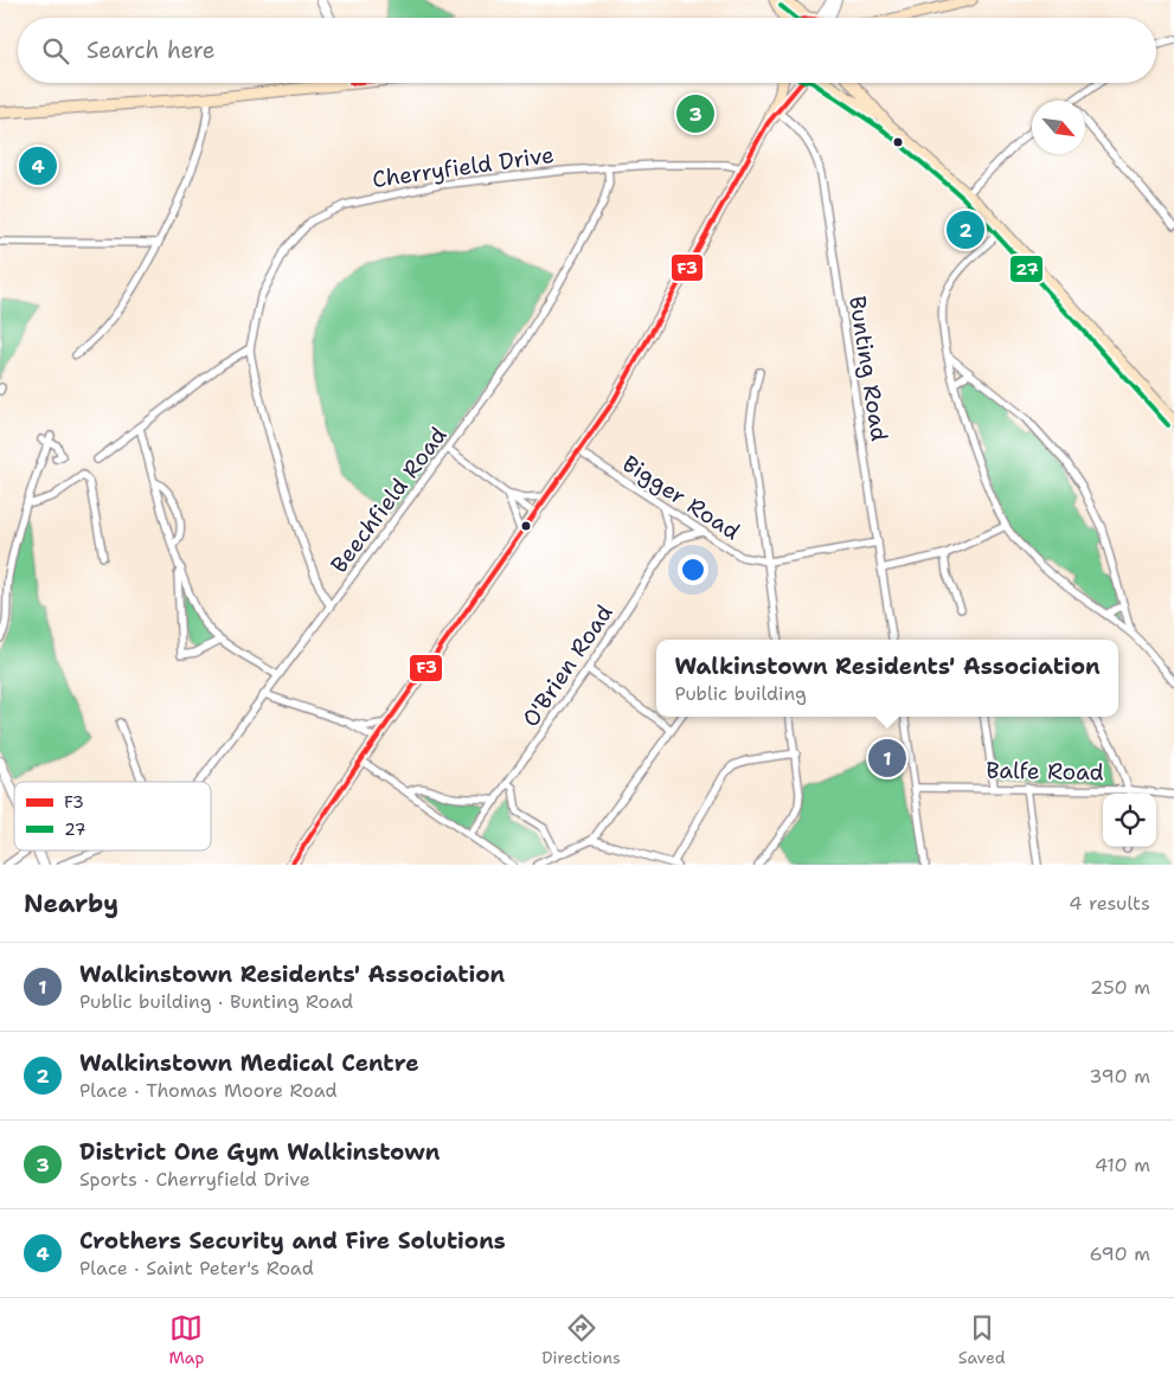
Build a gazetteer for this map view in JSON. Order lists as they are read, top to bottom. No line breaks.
{"streets":{"street":["Cherryfield Drive","Bunting Road","Bigger Road","Beechfield Road","O'Brien Road","Balfe Road"]},"crossings":[["Cherryfield Drive","Beechfield Road"]],"lines":["transit line 27","transit line F3"],"legend":["F3","27"],"north":"bottom right","page":{"search":"Search here","pins":["3","4","2","1"],"popup":["Walkinstown Residents' Association","Public building"],"heading":["Nearby","4 results"],"list":[{"mark":"1","name":"Walkinstown Residents' Association","note":"Public building · Bunting Road","value":"250 m"},{"mark":"2","name":"Walkinstown Medical Centre","note":"Place · Thomas Moore Road","value":"390 m"},{"mark":"3","name":"District One Gym Walkinstown","note":"Sports · Cherryfield Drive","value":"410 m"},{"mark":"4","name":"Crothers Security and Fire Solutions","note":"Place · Saint Peter's Road","value":"690 m"}],"nav":["Map","Directions","Saved"]}}
